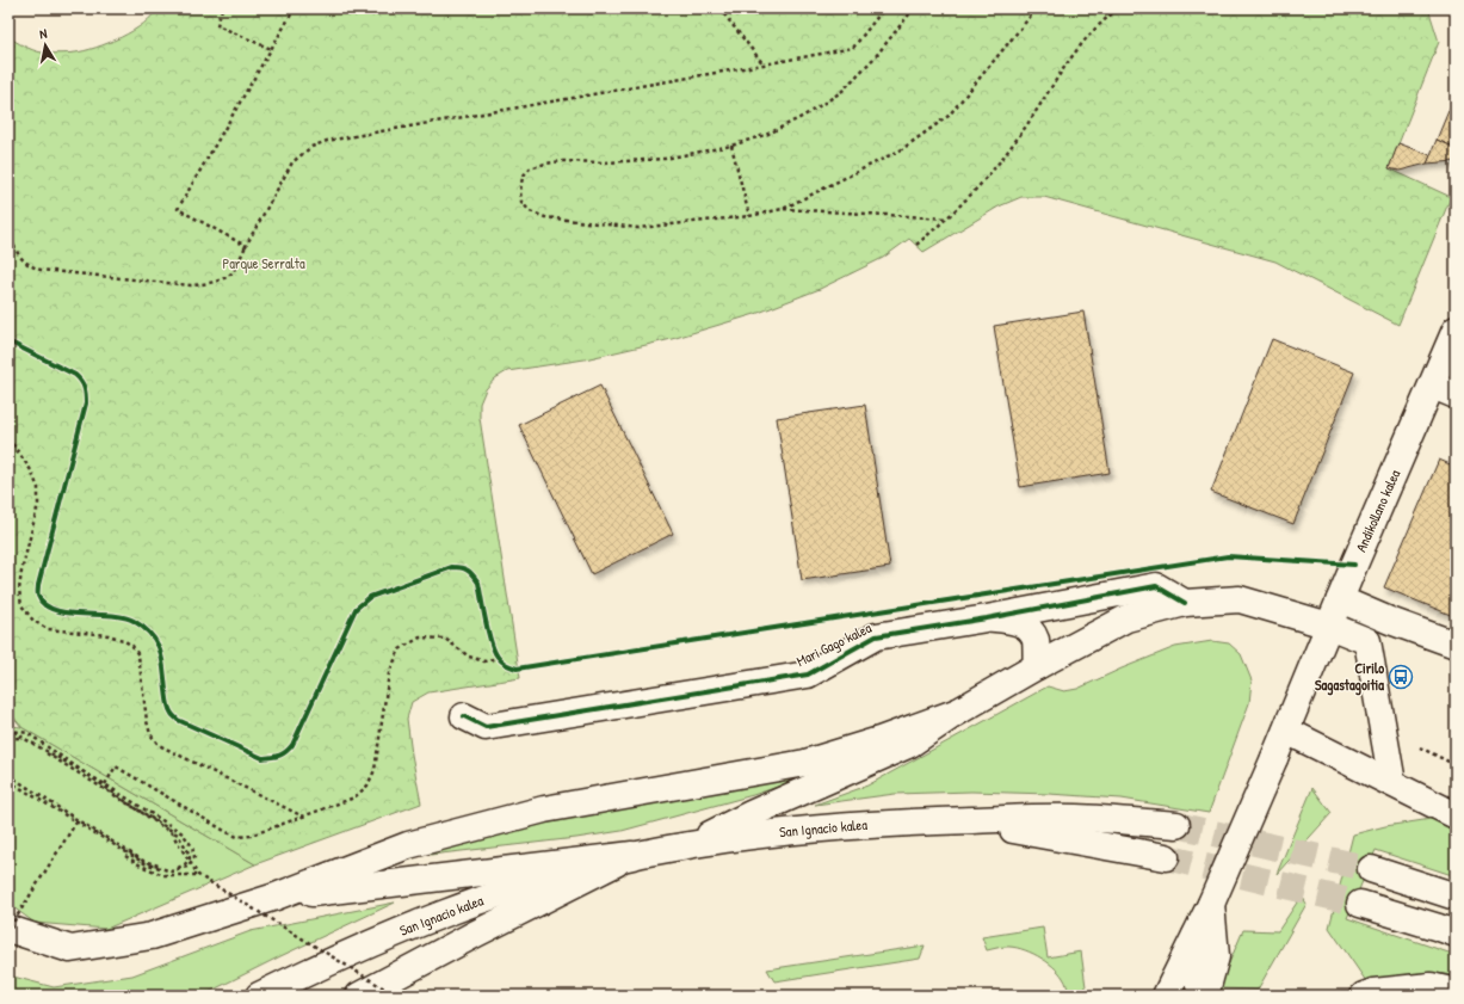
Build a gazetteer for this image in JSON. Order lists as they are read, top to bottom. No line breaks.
{"streets":{"main road":["Andikollano kalea","Mari Gago kalea","San Ignacio kalea"]},"parks":["Parque Serralta"],"places":{"bus stop":["Cirilo Sagastagoitia"]},"north":"top"}
